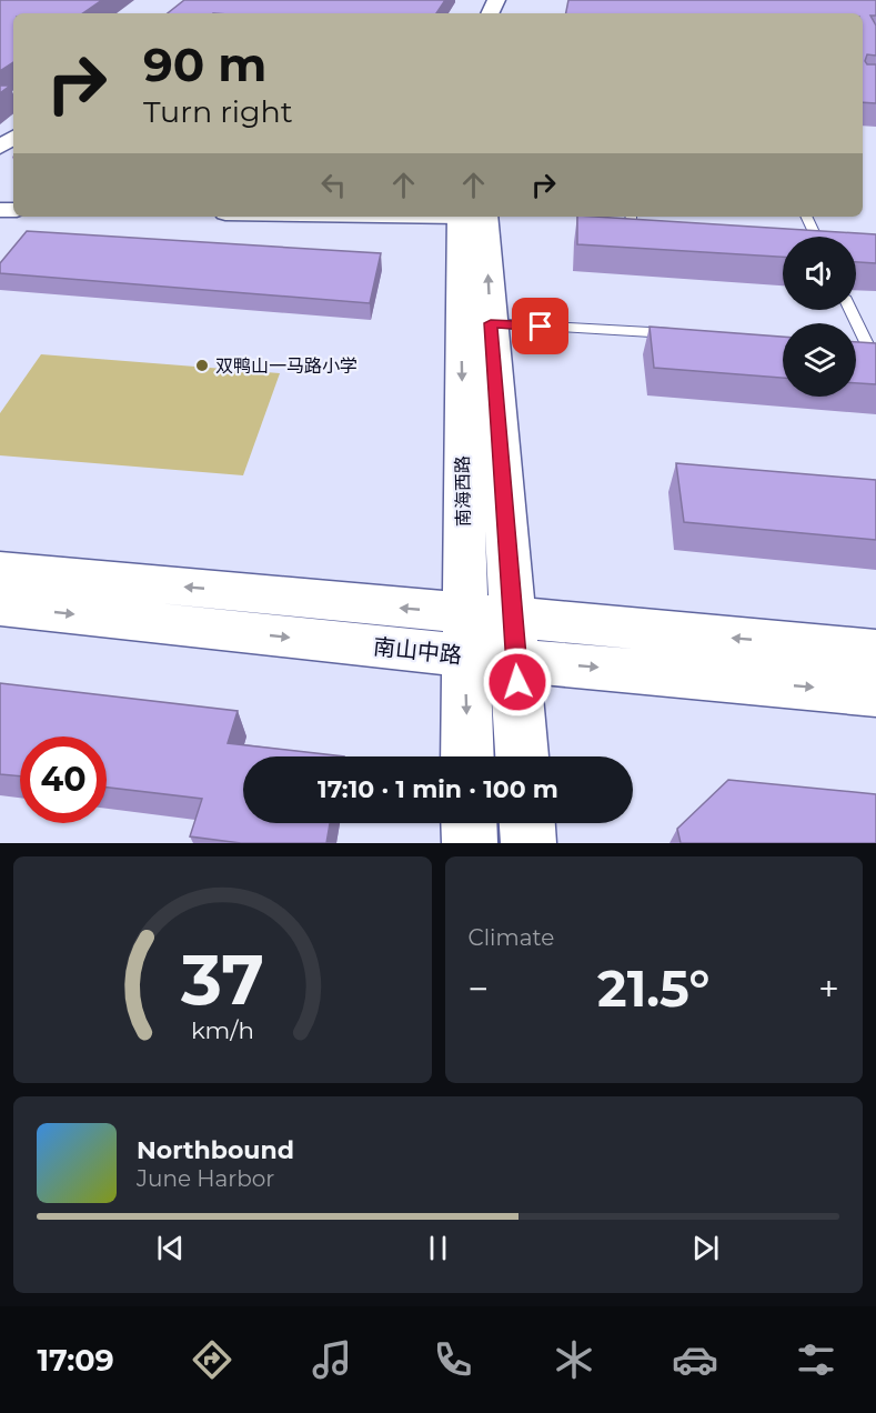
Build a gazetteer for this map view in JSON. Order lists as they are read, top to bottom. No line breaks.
{"streets":{"street":["南海西路","南山中路"]},"crossings":[["南海西路","南山中路"]],"places":["双鸭山一马路小学"],"page":{"turn":["90 m","Turn right"],"limit":"40","trip":"17:10 · 1 min · 100 m","tile":"Climate","heat":["−","21.5°","+"],"song":["Northbound","June Harbor"],"tabs":"17:09","gauge":["37","km/h"]}}
